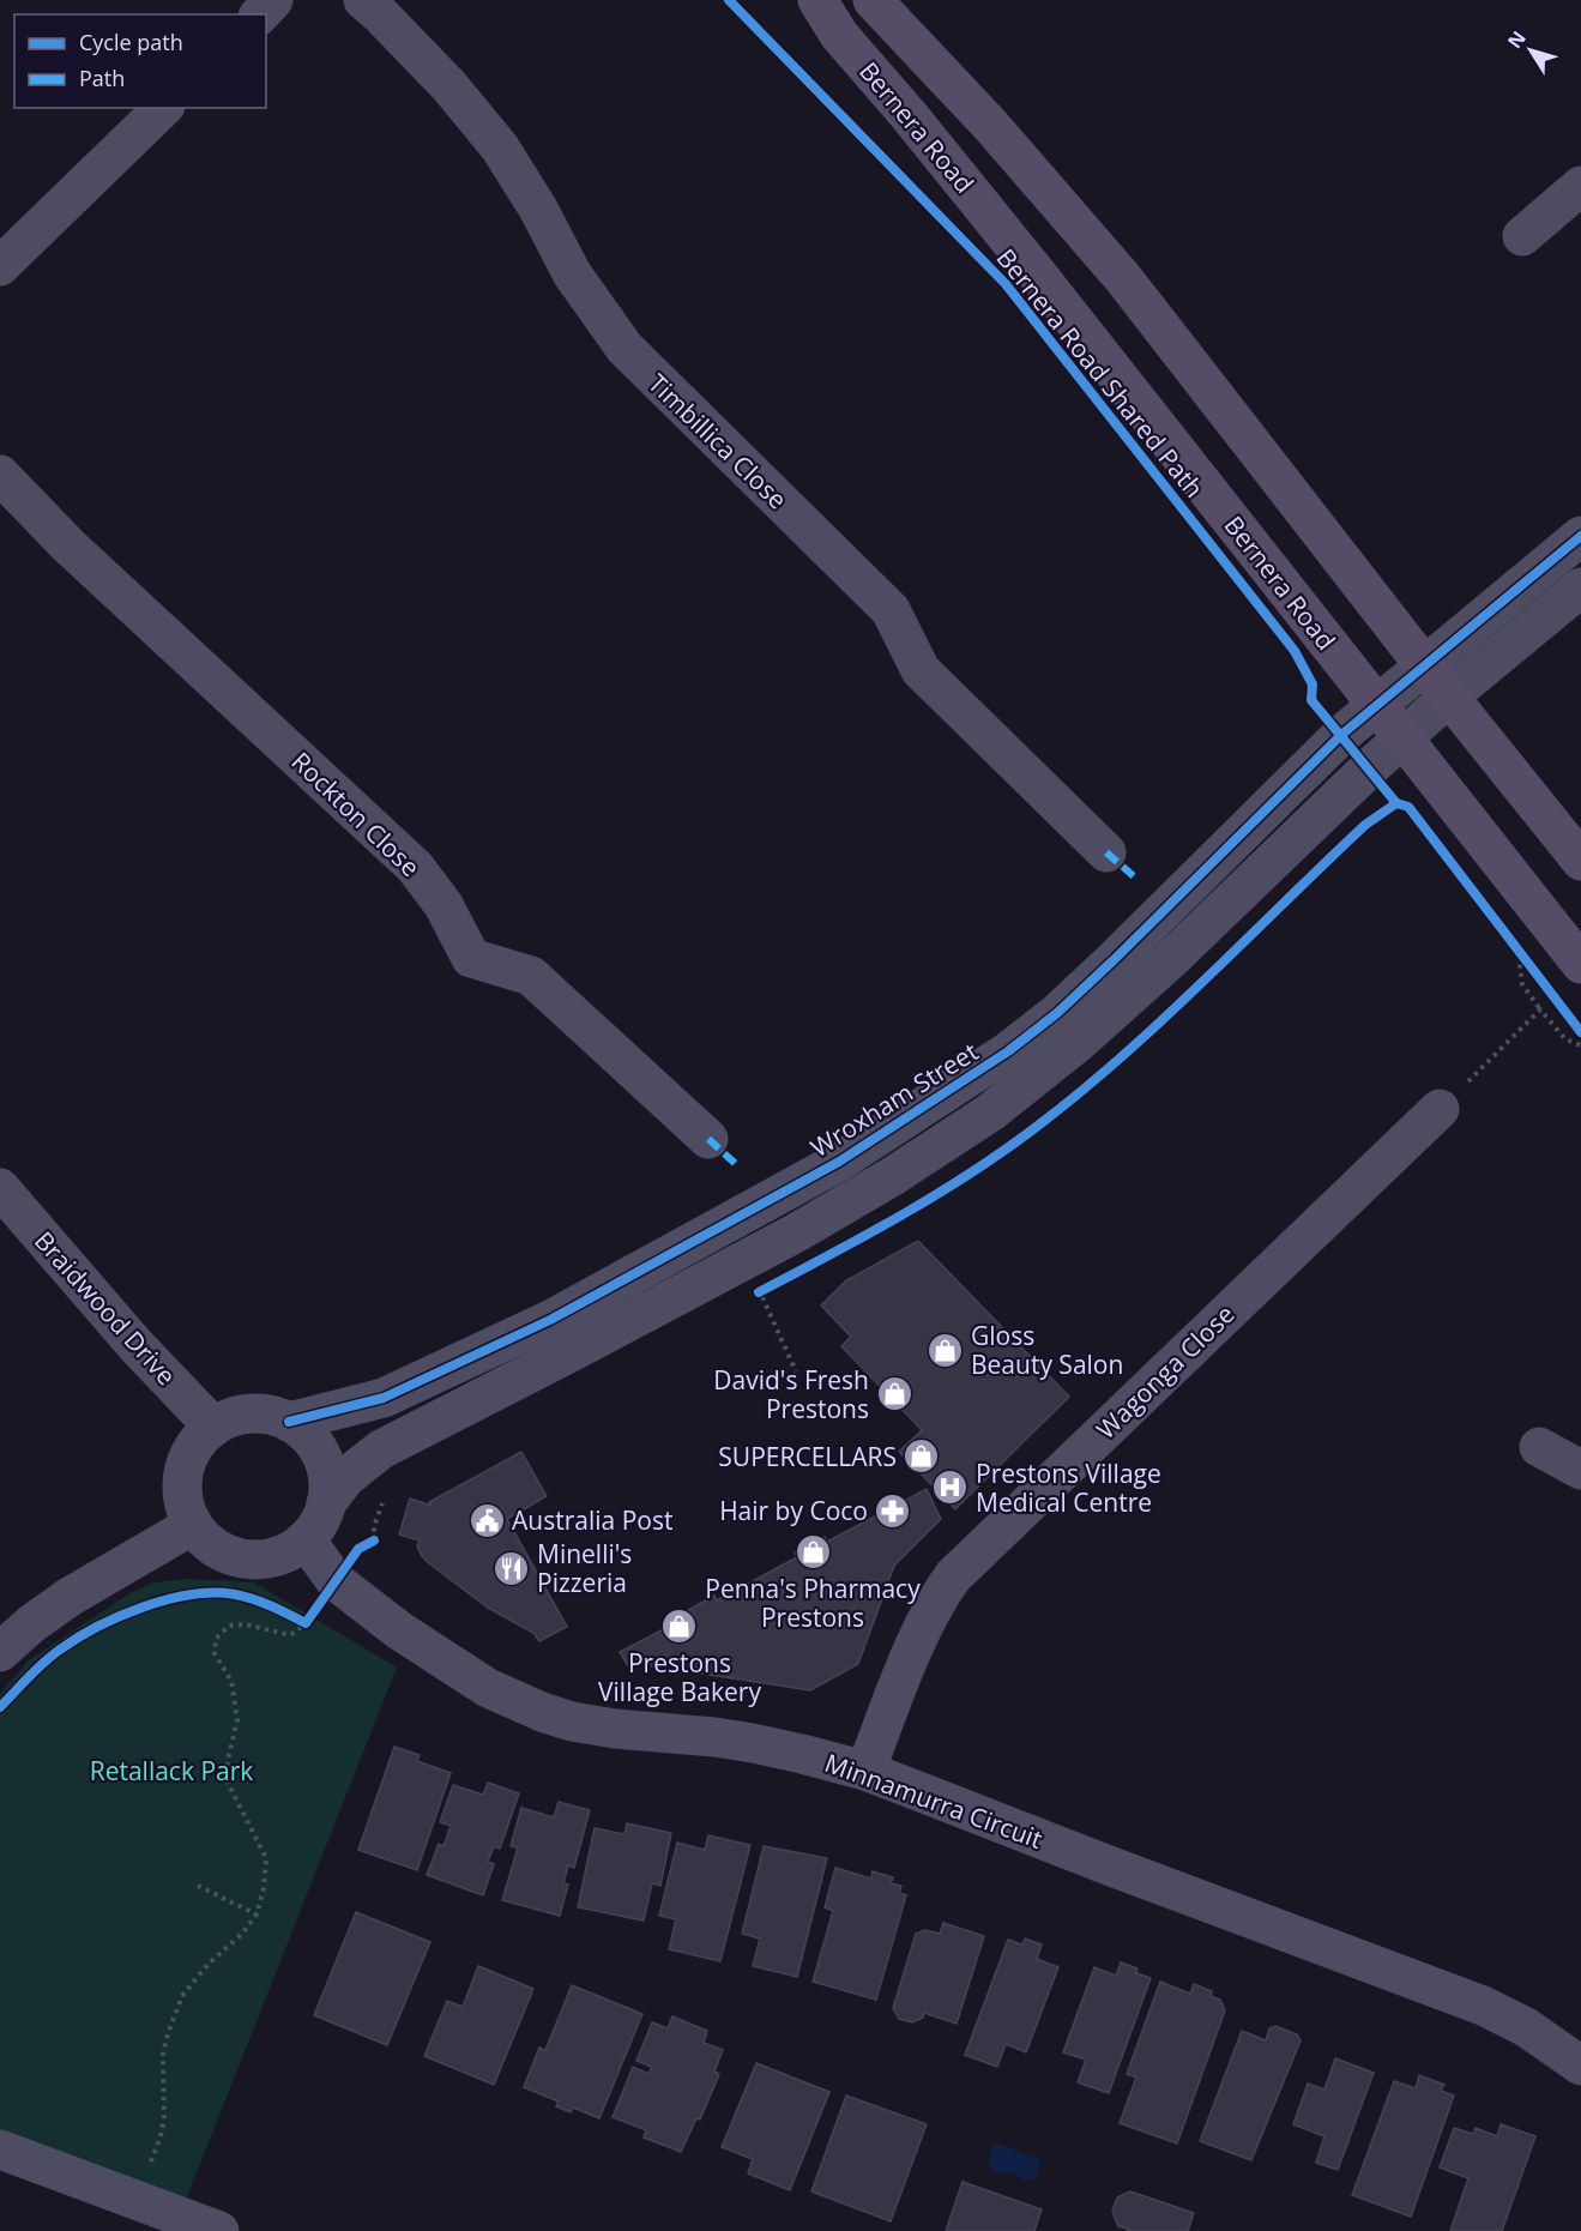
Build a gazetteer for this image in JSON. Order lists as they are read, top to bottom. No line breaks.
{"streets":{"main road":["Bernera Road"],"street":["Timbillica Close","Rockton Close","Wroxham Street","Braidwood Drive","Wagonga Close","Minnamurra Circuit"],"cycle path":["Bernera Road Shared Path"]},"crossings":[["Bernera Road","Wroxham Street"],["Wroxham Street","Braidwood Drive"],["Wroxham Street","Minnamurra Circuit"],["Braidwood Drive","Minnamurra Circuit"],["Wagonga Close","Minnamurra Circuit"]],"parks":["Retallack Park"],"places":{"shop":["Gloss Beauty Salon","David's Fresh Prestons","SUPERCELLARS","Penna's Pharmacy Prestons","Prestons Village Bakery"],"hospital":["Prestons Village Medical Centre"],"pharmacy":["Hair by Coco"],"public building":["Australia Post"],"restaurant":["Minelli's Pizzeria"]},"legend":["Cycle path","Path"],"north":"top left"}
